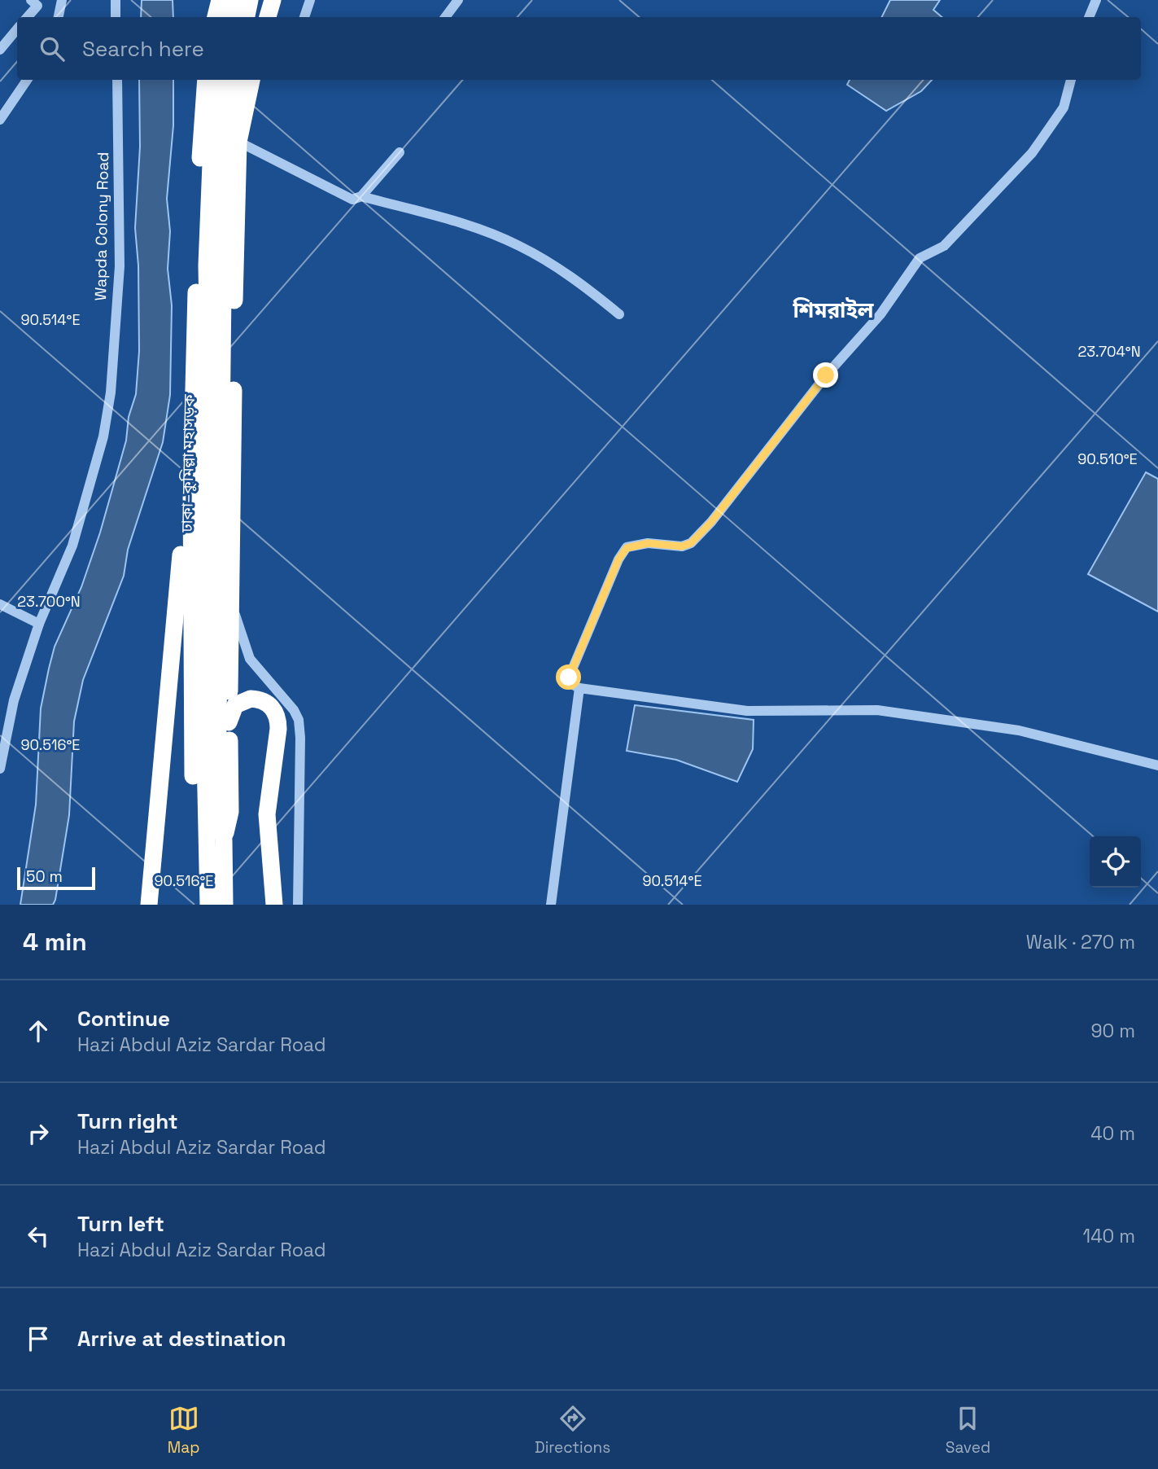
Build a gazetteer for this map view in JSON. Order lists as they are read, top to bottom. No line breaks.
{"streets":{"highway":["ঢাকা–কুমিল্লা মহাসড়ক"],"street":["Wapda Colony Road"]},"districts":["শিমরাইল"],"scale_bar":"50 m","page":{"search":"Search here","scale":"50 m","heading":["4 min","Walk · 270 m"],"list":[["Continue","Hazi Abdul Aziz Sardar Road","90 m"],["Turn right","Hazi Abdul Aziz Sardar Road","40 m"],["Turn left","Hazi Abdul Aziz Sardar Road","140 m"],"Arrive at destination"],"nav":["Map","Directions","Saved"]},"coordinates":["90.514°E","23.704°N","90.510°E","23.700°N","90.516°E"]}
